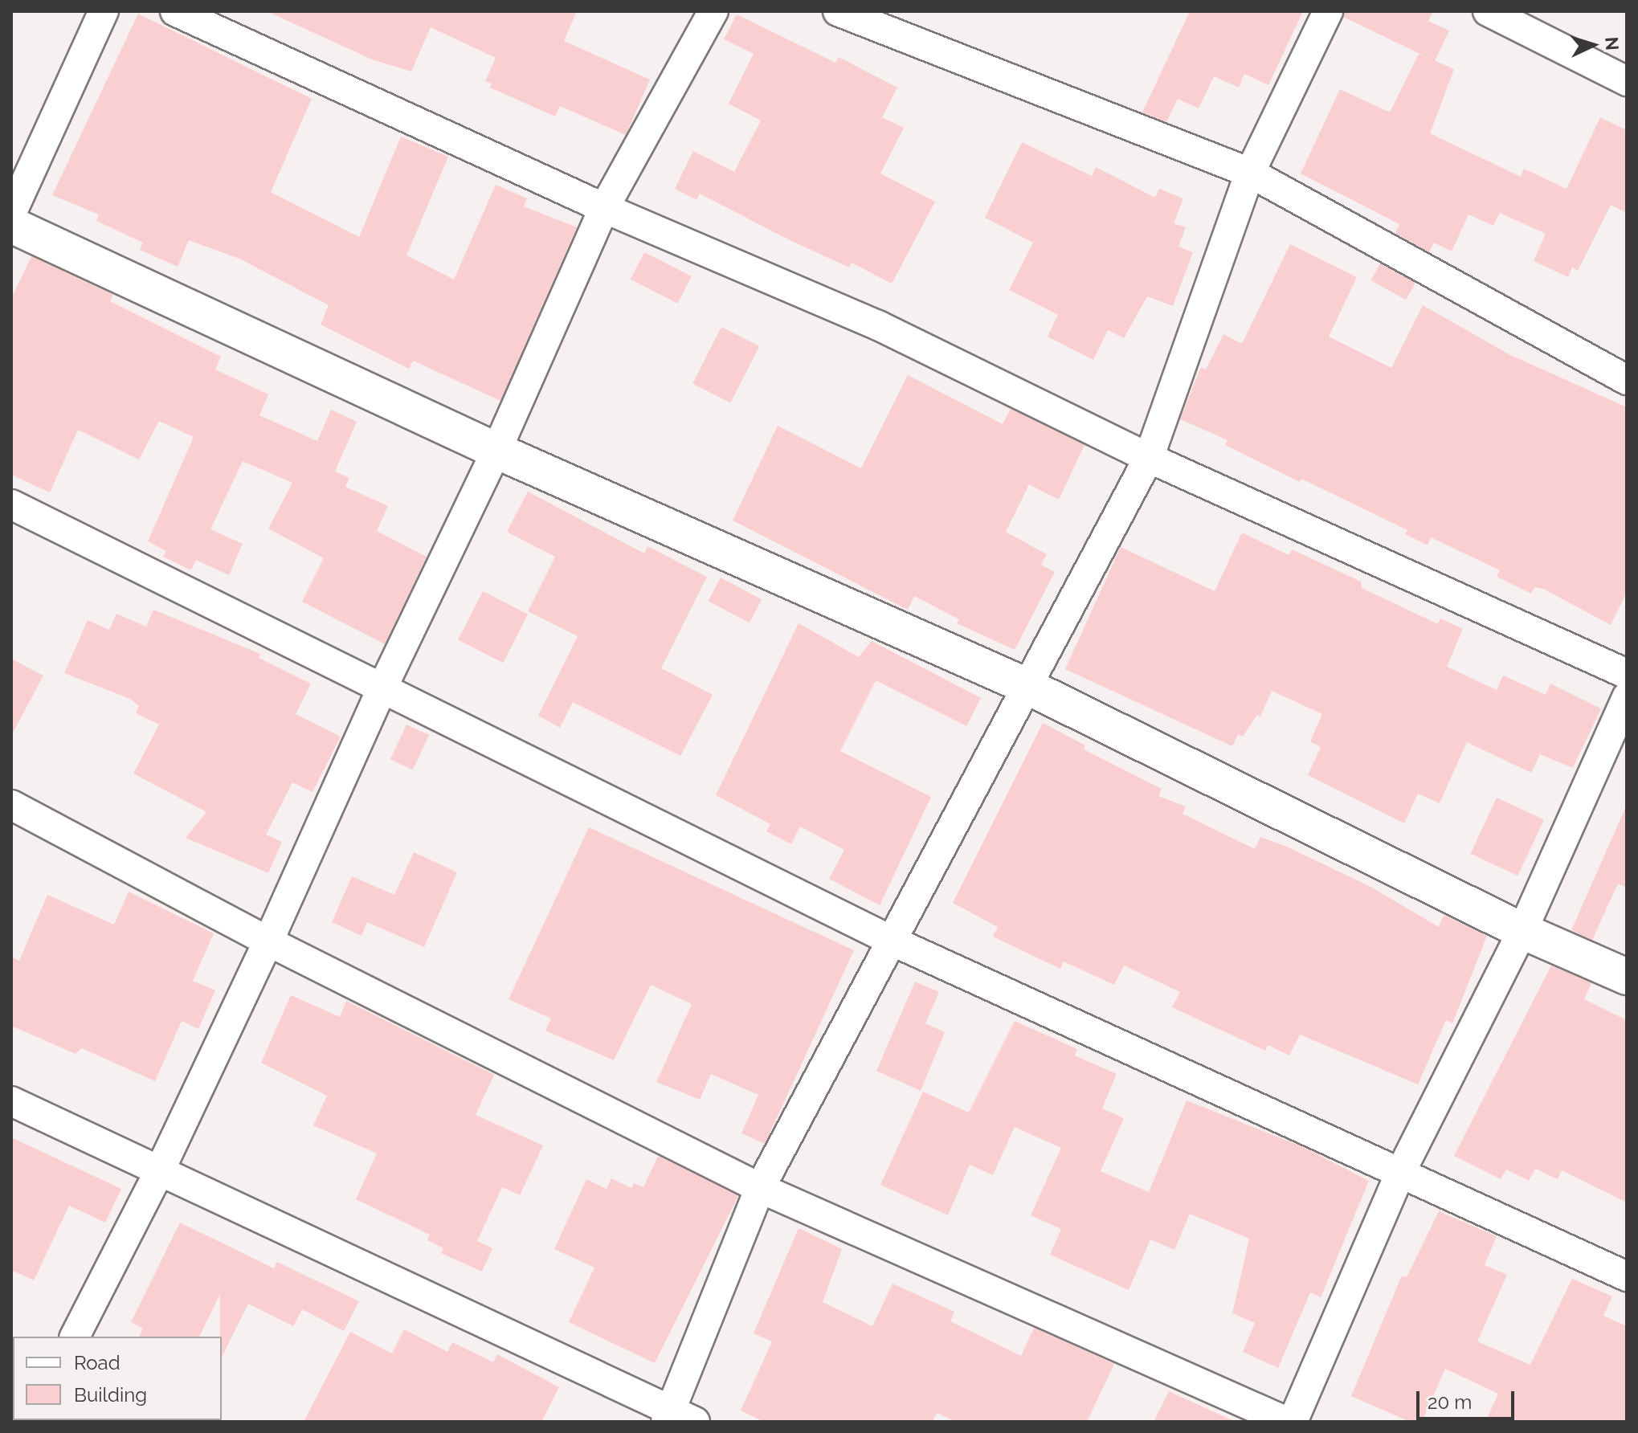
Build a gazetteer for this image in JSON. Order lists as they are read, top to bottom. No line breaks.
{"legend":["Road","Building"],"scale_bar":"20 m","north":"right"}
